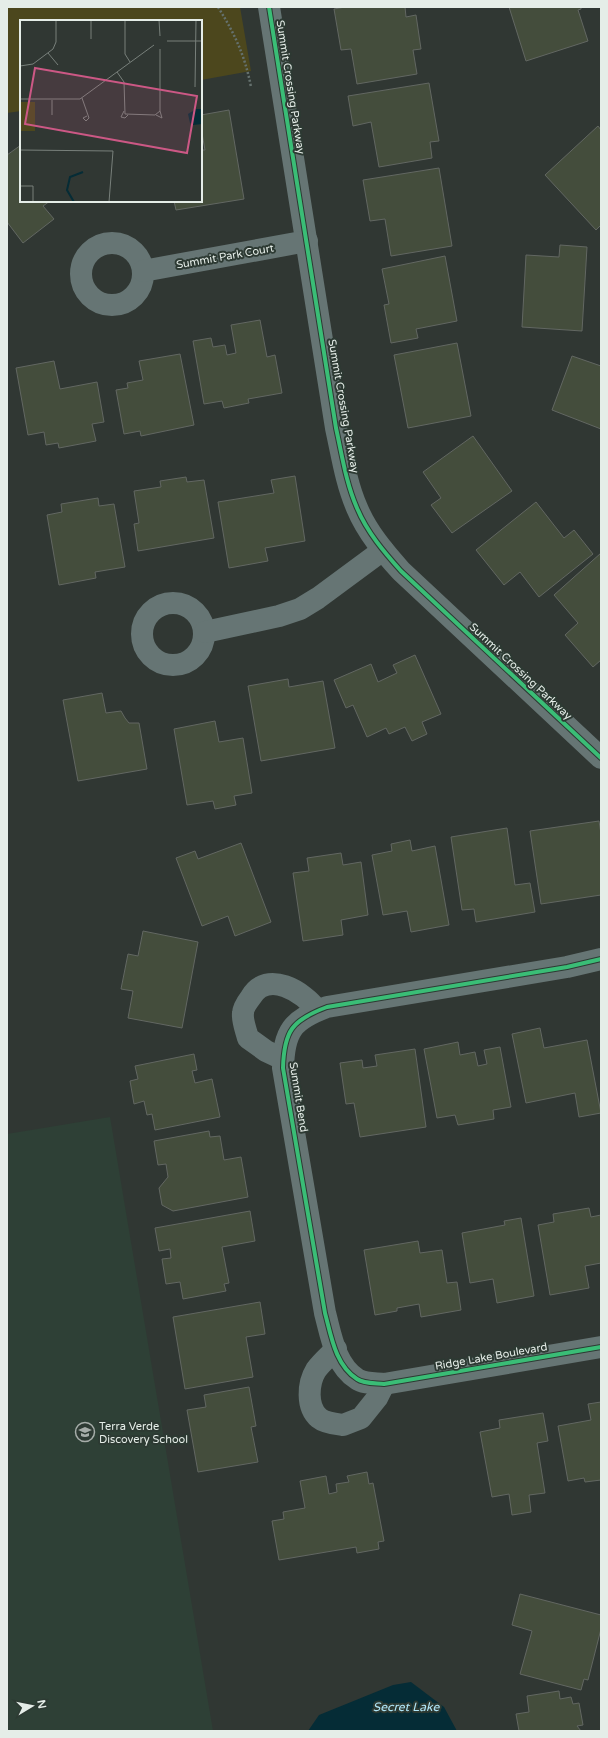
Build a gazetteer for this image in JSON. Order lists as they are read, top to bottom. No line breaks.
{"streets":{"street":["Summit Crossing Parkway","Summit Park Court","Summit Bend","Ridge Lake Boulevard"]},"crossings":[["Summit Crossing Parkway","Summit Park Court"],["Summit Bend","Ridge Lake Boulevard"]],"water":["Secret Lake"],"places":{"school or university":["Terra Verde Discovery School"]},"north":"right"}
